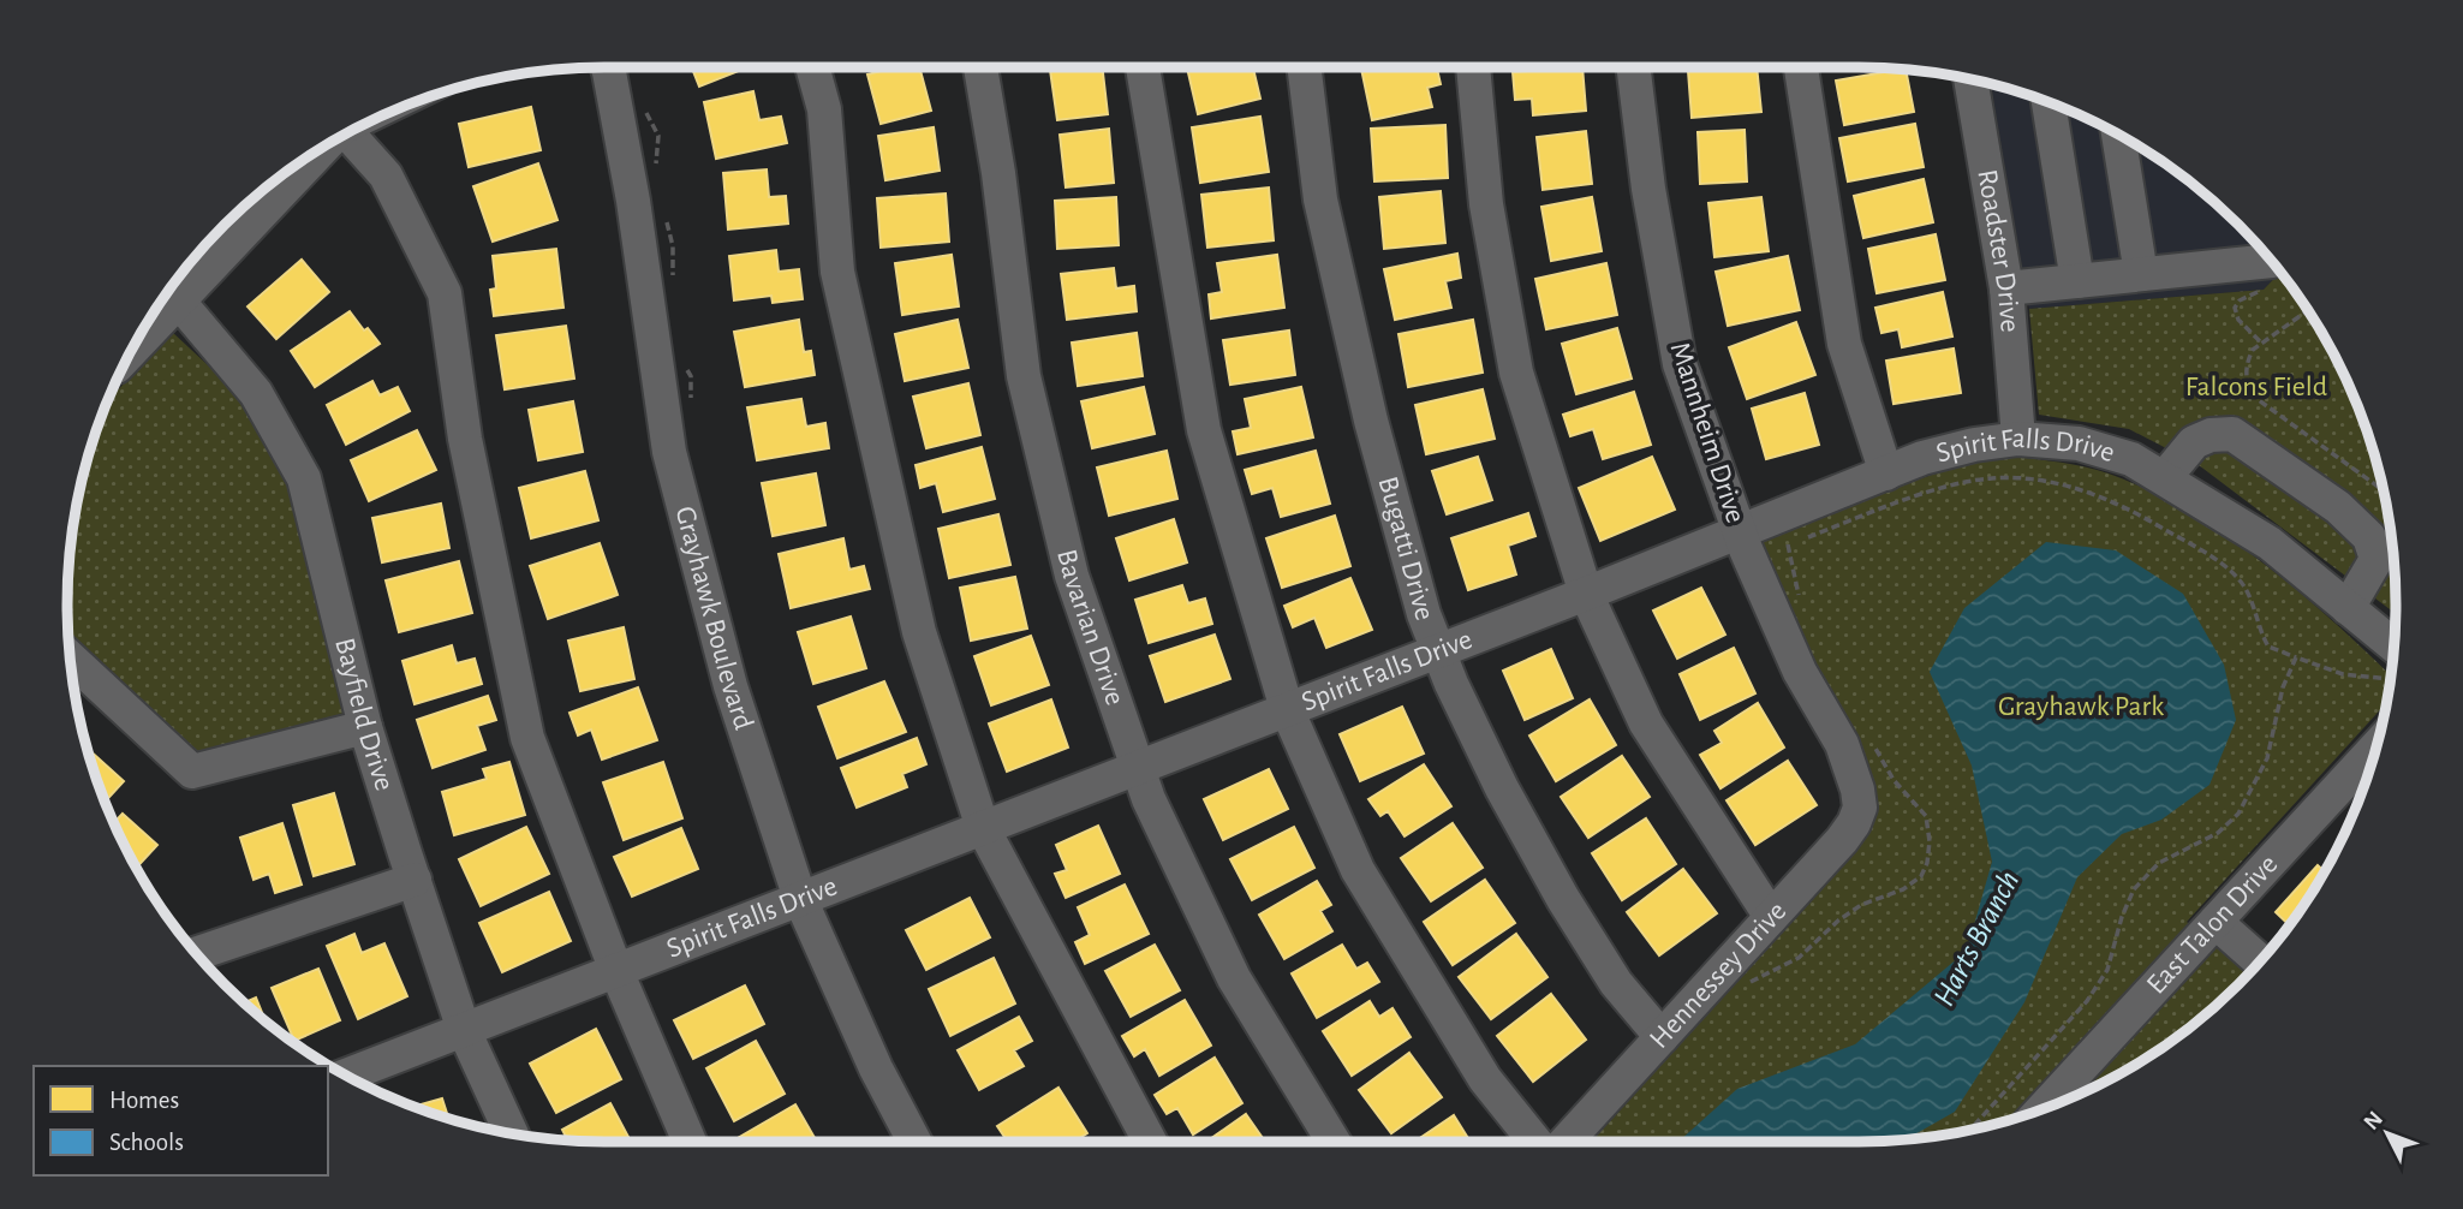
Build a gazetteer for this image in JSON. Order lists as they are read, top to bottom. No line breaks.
{"streets":{"street":["Roadster Drive","Mannheim Drive","Spirit Falls Drive","Bugatti Drive","Grayhawk Boulevard","Bavarian Drive","Bayfield Drive","East Talon Drive","Hennessey Drive"]},"crossings":[["Roadster Drive","Spirit Falls Drive"],["Mannheim Drive","Spirit Falls Drive"],["Mannheim Drive","Hennessey Drive"],["Spirit Falls Drive","Bugatti Drive"],["Spirit Falls Drive","Grayhawk Boulevard"],["Spirit Falls Drive","Bavarian Drive"],["Spirit Falls Drive","Bayfield Drive"],["Bugatti Drive","Hennessey Drive"]],"water":["Harts Branch"],"parks":["Falcons Field","Grayhawk Park"],"legend":["Homes","Schools"],"north":"top left"}
